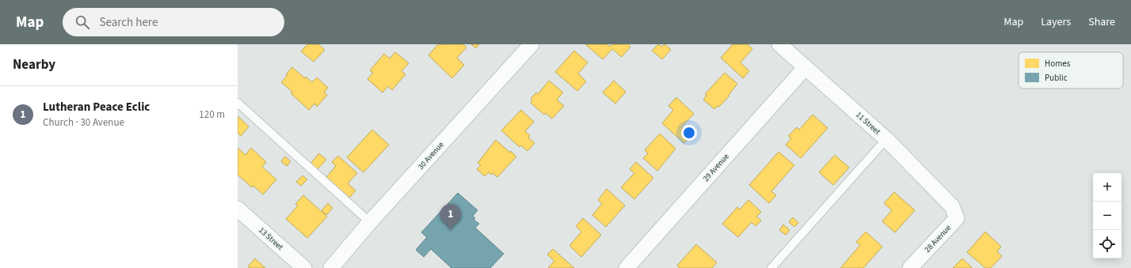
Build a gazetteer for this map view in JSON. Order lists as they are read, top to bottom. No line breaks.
{"streets":{"street":["11 Street","30 Avenue","29 Avenue","13 Street","28 Avenue"]},"crossings":[["11 Street","29 Avenue"],["11 Street","28 Avenue"]],"legend":["Homes","Public"],"page":{"header":"Map","search":"Search here","nav":["Map","Layers","Share"],"heading":"Nearby","list":[{"mark":"1","name":"Lutheran Peace Eclic","note":"Church · 30 Avenue","value":"120 m"}],"map_buttons":["+","−"],"pins":"1"}}
